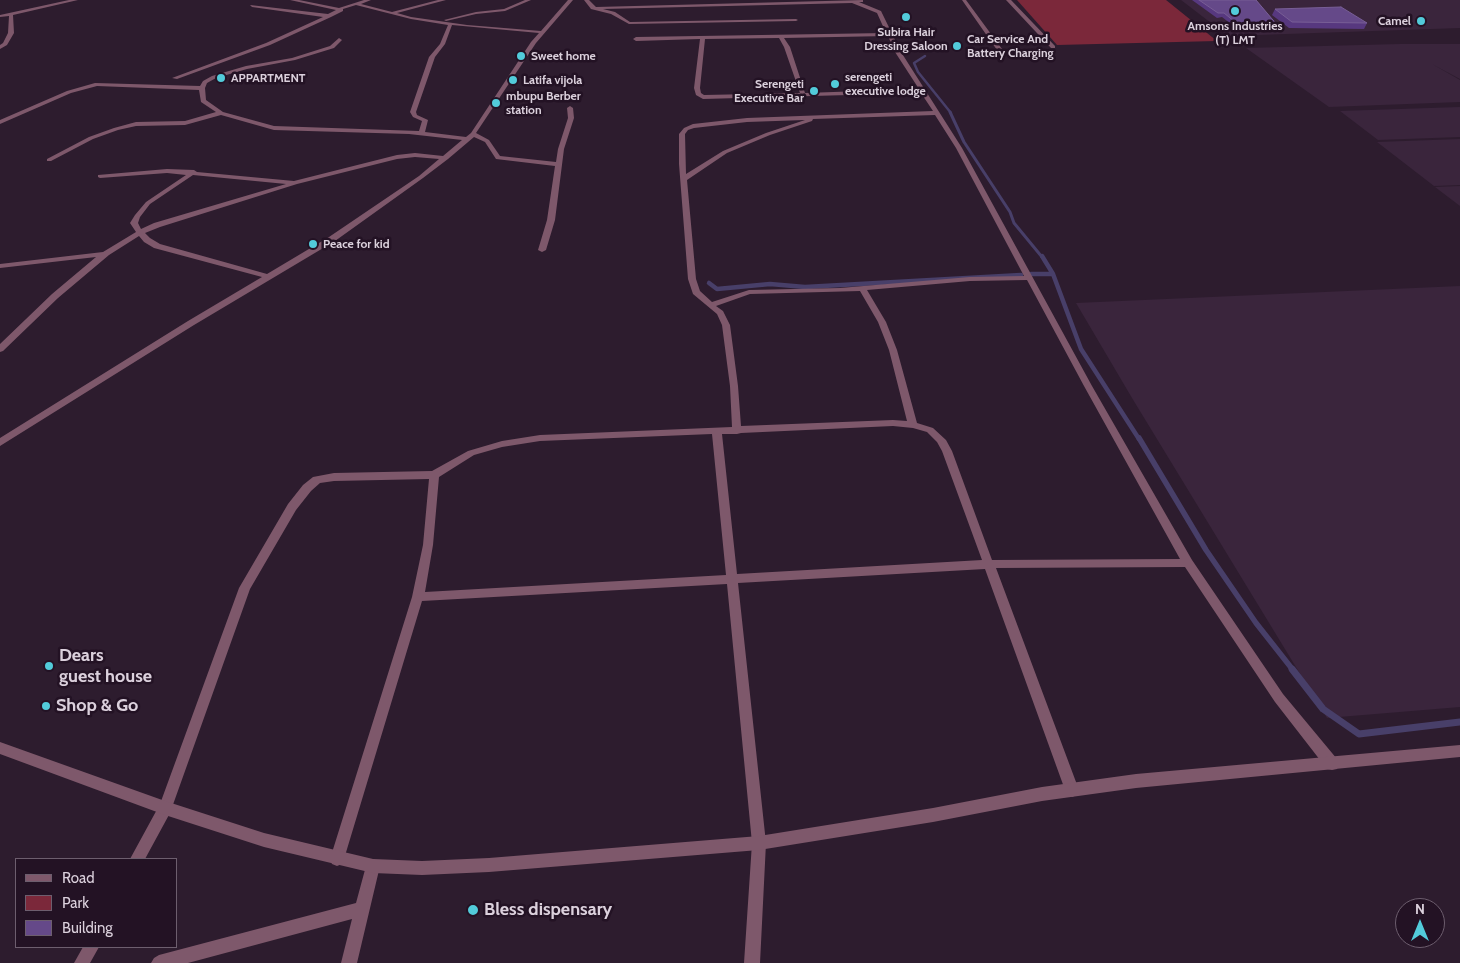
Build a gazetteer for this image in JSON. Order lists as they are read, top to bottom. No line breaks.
{"places":["Amsons Industries (T) LMT","Subira Hair Dressing Saloon","Camel","Car Service And Battery Charging","Sweet home","APPARTMENT","Latifa vijola","serengeti executive lodge","Serengeti Executive Bar","mbupu Berber station","Peace for kid","Dears guest house","Shop & Go","Bless dispensary"],"legend":["Road","Park","Building"],"north":"top"}
